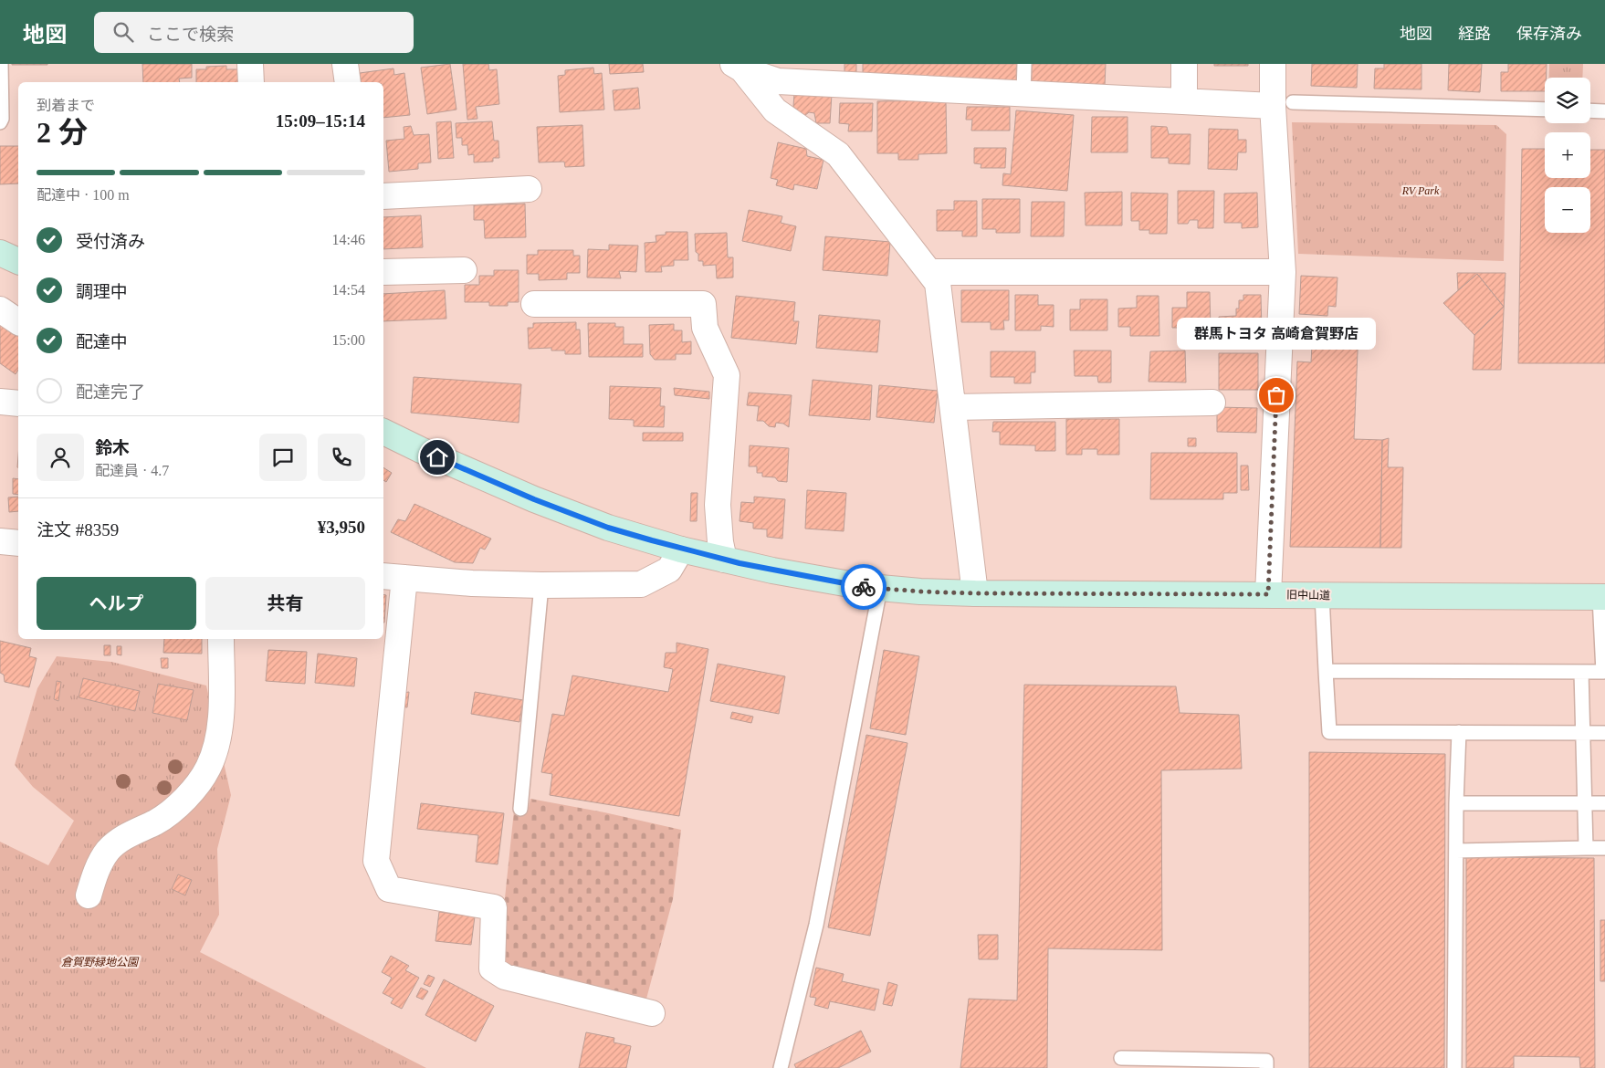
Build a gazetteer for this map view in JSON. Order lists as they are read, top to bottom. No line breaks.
{"streets":{"main road":["旧中山道"]},"parks":["RV Park","倉賀野緑地公園"],"places":["群馬トヨタ 高崎倉賀野店"],"page":{"header":"地図","search":"ここで検索","nav":["地図","経路","保存済み"],"map_buttons":["+","−"],"heading":["2 分","到着まで","15:09–15:14"],"panel":["鈴木","配達員 · 4.7","注文 #8359","¥3,950"],"bar":"配達中 · 100 m","list":[["受付済み","14:46"],["調理中","14:54"],["配達中","15:00"],"配達完了"],"bubble":"群馬トヨタ 高崎倉賀野店","buttons":["ヘルプ","共有"]}}
